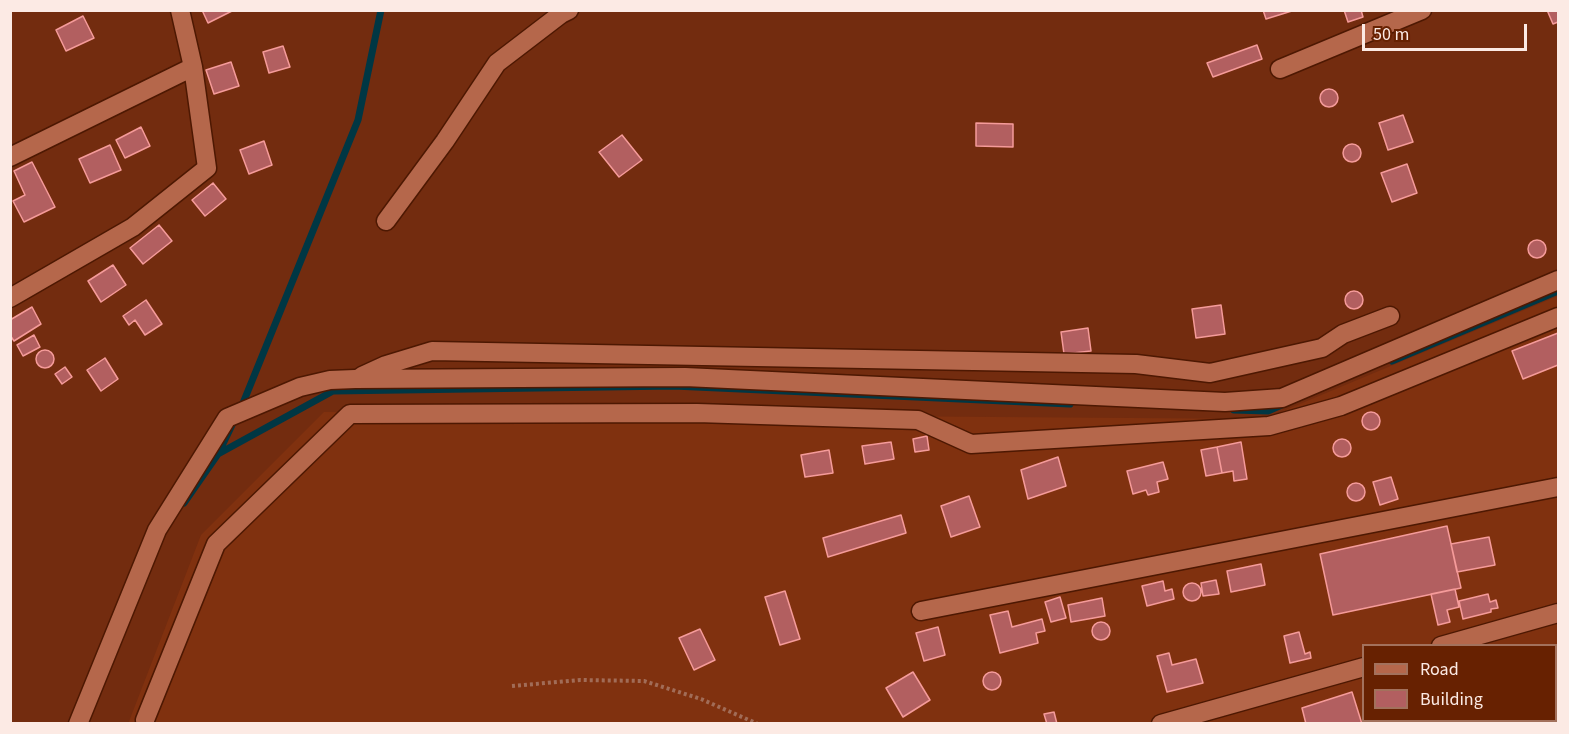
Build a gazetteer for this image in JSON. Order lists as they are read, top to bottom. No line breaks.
{"legend":["Road","Building"],"scale_bar":"50 m"}
